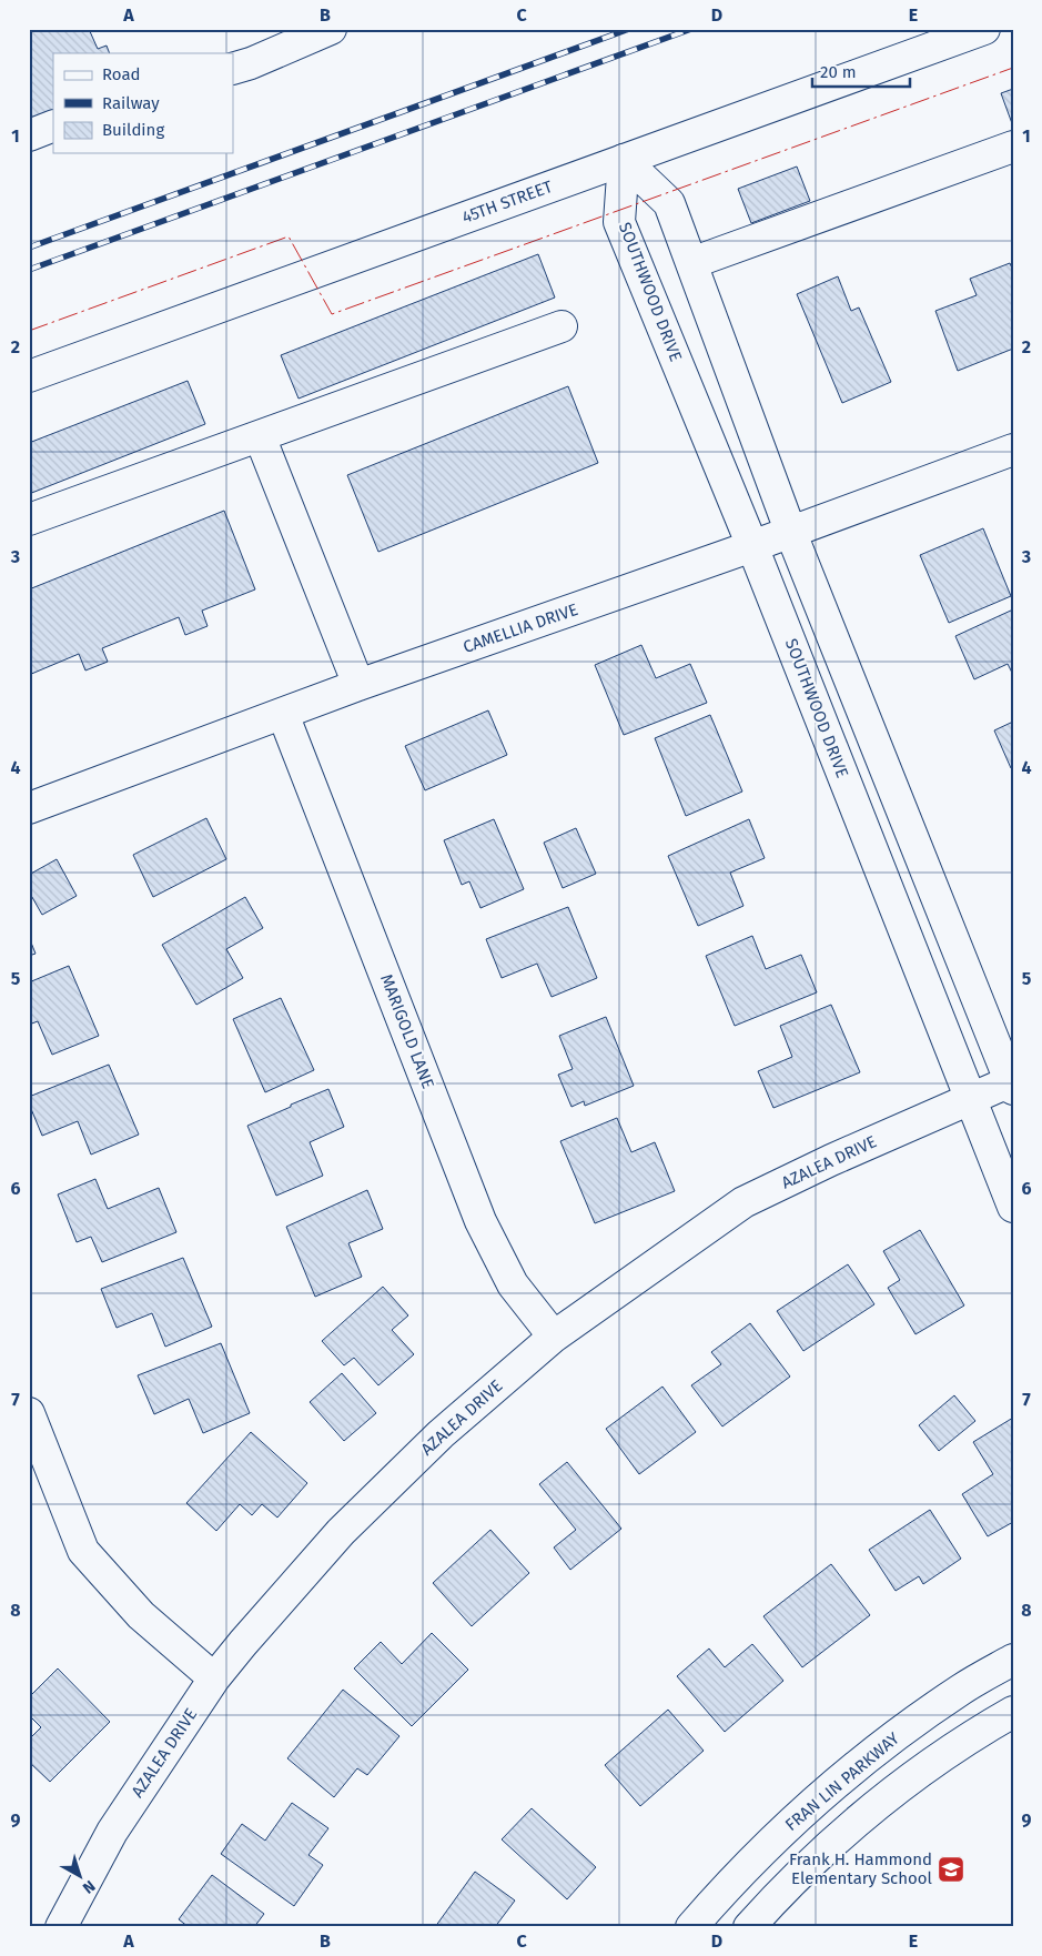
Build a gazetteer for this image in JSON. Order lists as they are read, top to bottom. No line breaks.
{"streets":{"street":["45TH STREET","SOUTHWOOD DRIVE","CAMELLIA DRIVE","MARIGOLD LANE","AZALEA DRIVE","FRAN LIN PARKWAY"]},"crossings":[["45TH STREET","SOUTHWOOD DRIVE"],["SOUTHWOOD DRIVE","CAMELLIA DRIVE"],["SOUTHWOOD DRIVE","AZALEA DRIVE"],["CAMELLIA DRIVE","MARIGOLD LANE"],["MARIGOLD LANE","AZALEA DRIVE"]],"places":{"school or university":["Frank H. Hammond Elementary School"]},"legend":["Road","Railway","Building"],"scale_bar":"20 m","north":"bottom right","grid":{"columns":["A","B","C","D","E"],"rows":["1","2","3","4","5","6","7","8","9"]}}
